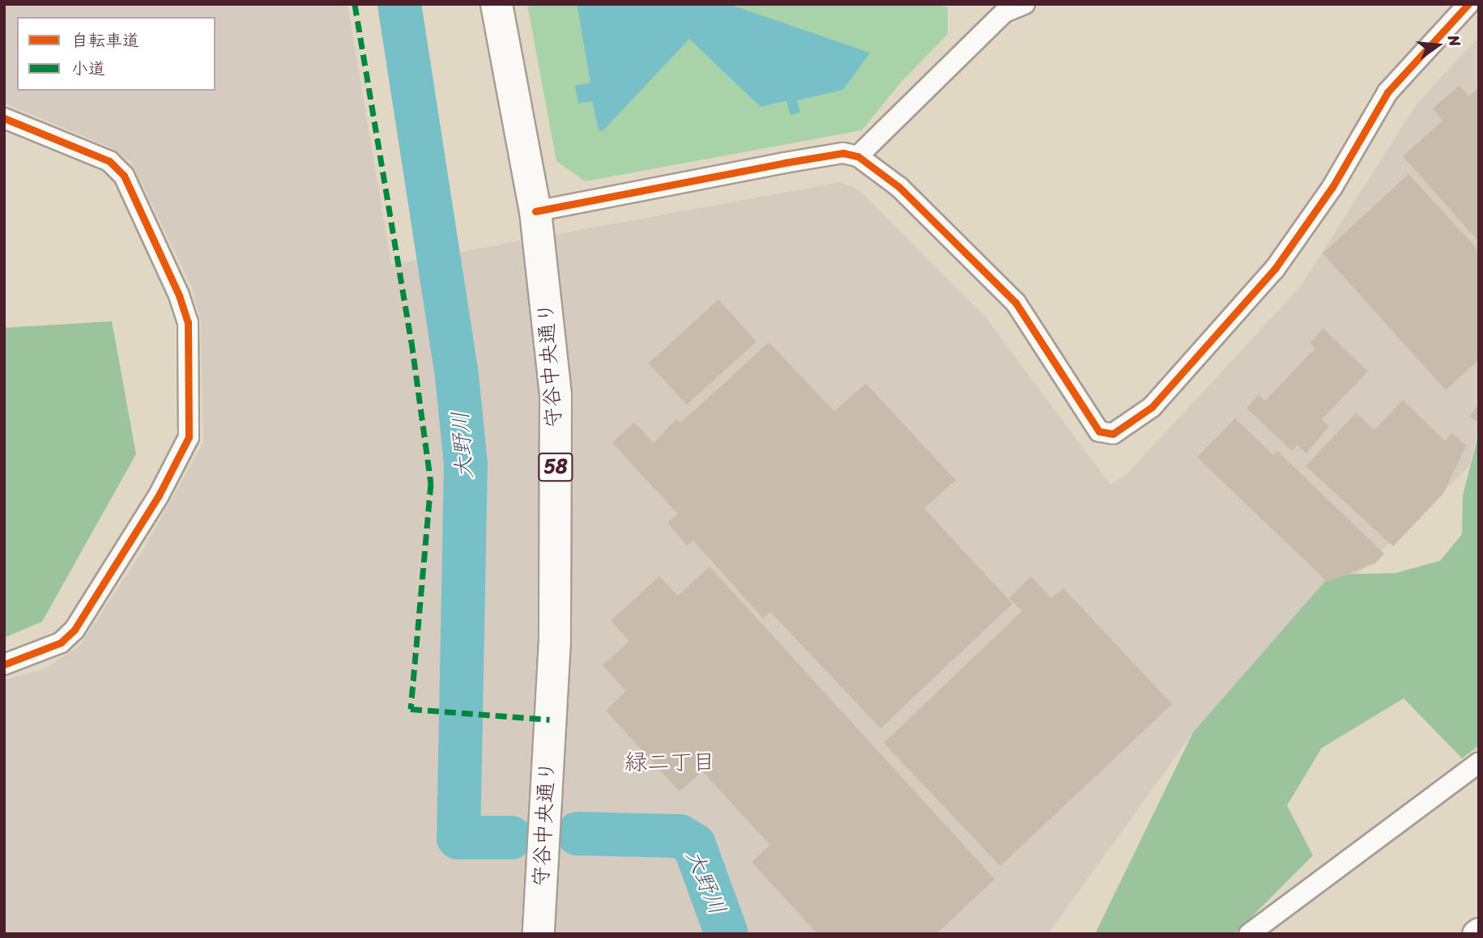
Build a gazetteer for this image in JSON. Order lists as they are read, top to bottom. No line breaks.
{"streets":{"main road":["守谷中央通り","58"]},"districts":["緑二丁目"],"water":["大野川"],"legend":["自転車道","小道"],"north":"right"}
